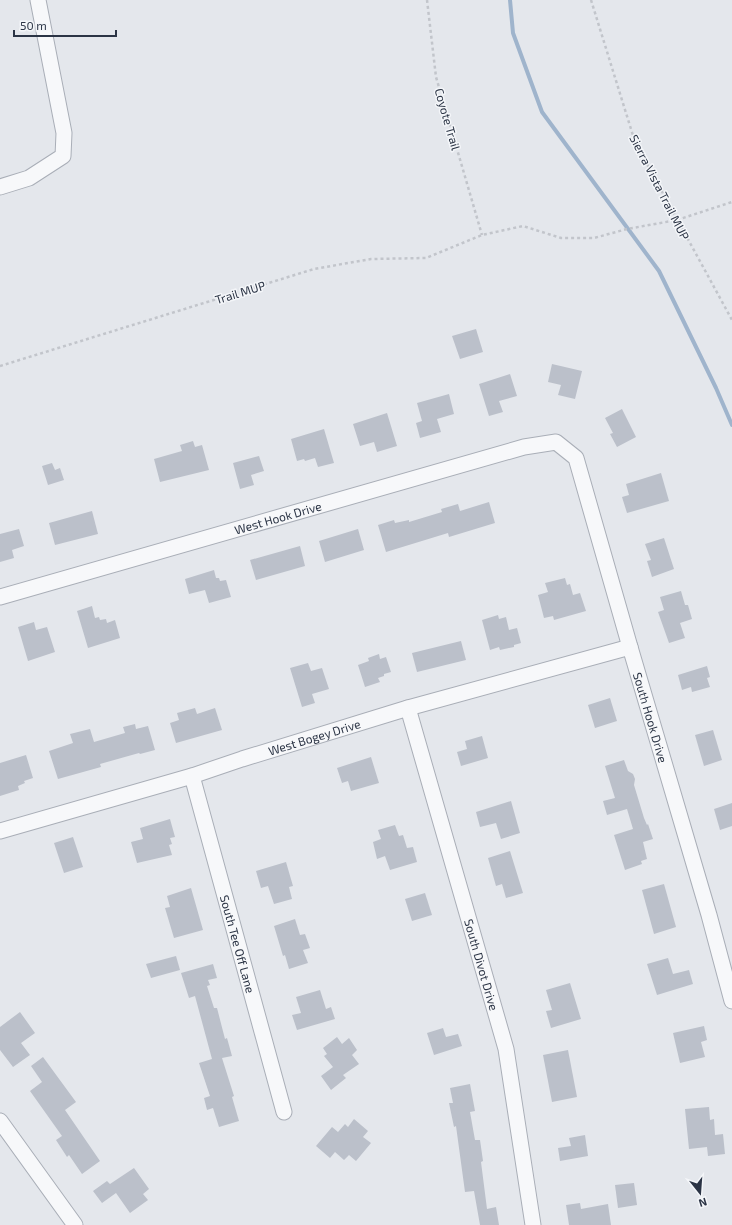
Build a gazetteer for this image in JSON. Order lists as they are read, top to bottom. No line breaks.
{"streets":{"street":["West Hook Drive","South Hook Drive","West Bogey Drive","South Tee Off Lane","South Divot Drive"],"path":["Coyote Trail","Sierra Vista Trail MUP","Trail MUP"]},"crossings":[["Coyote Trail","Trail MUP"],["Sierra Vista Trail MUP","Trail MUP"],["West Hook Drive","South Hook Drive"],["South Hook Drive","West Bogey Drive"],["West Bogey Drive","South Tee Off Lane"],["West Bogey Drive","South Divot Drive"]],"scale_bar":"50 m","north":"bottom"}
